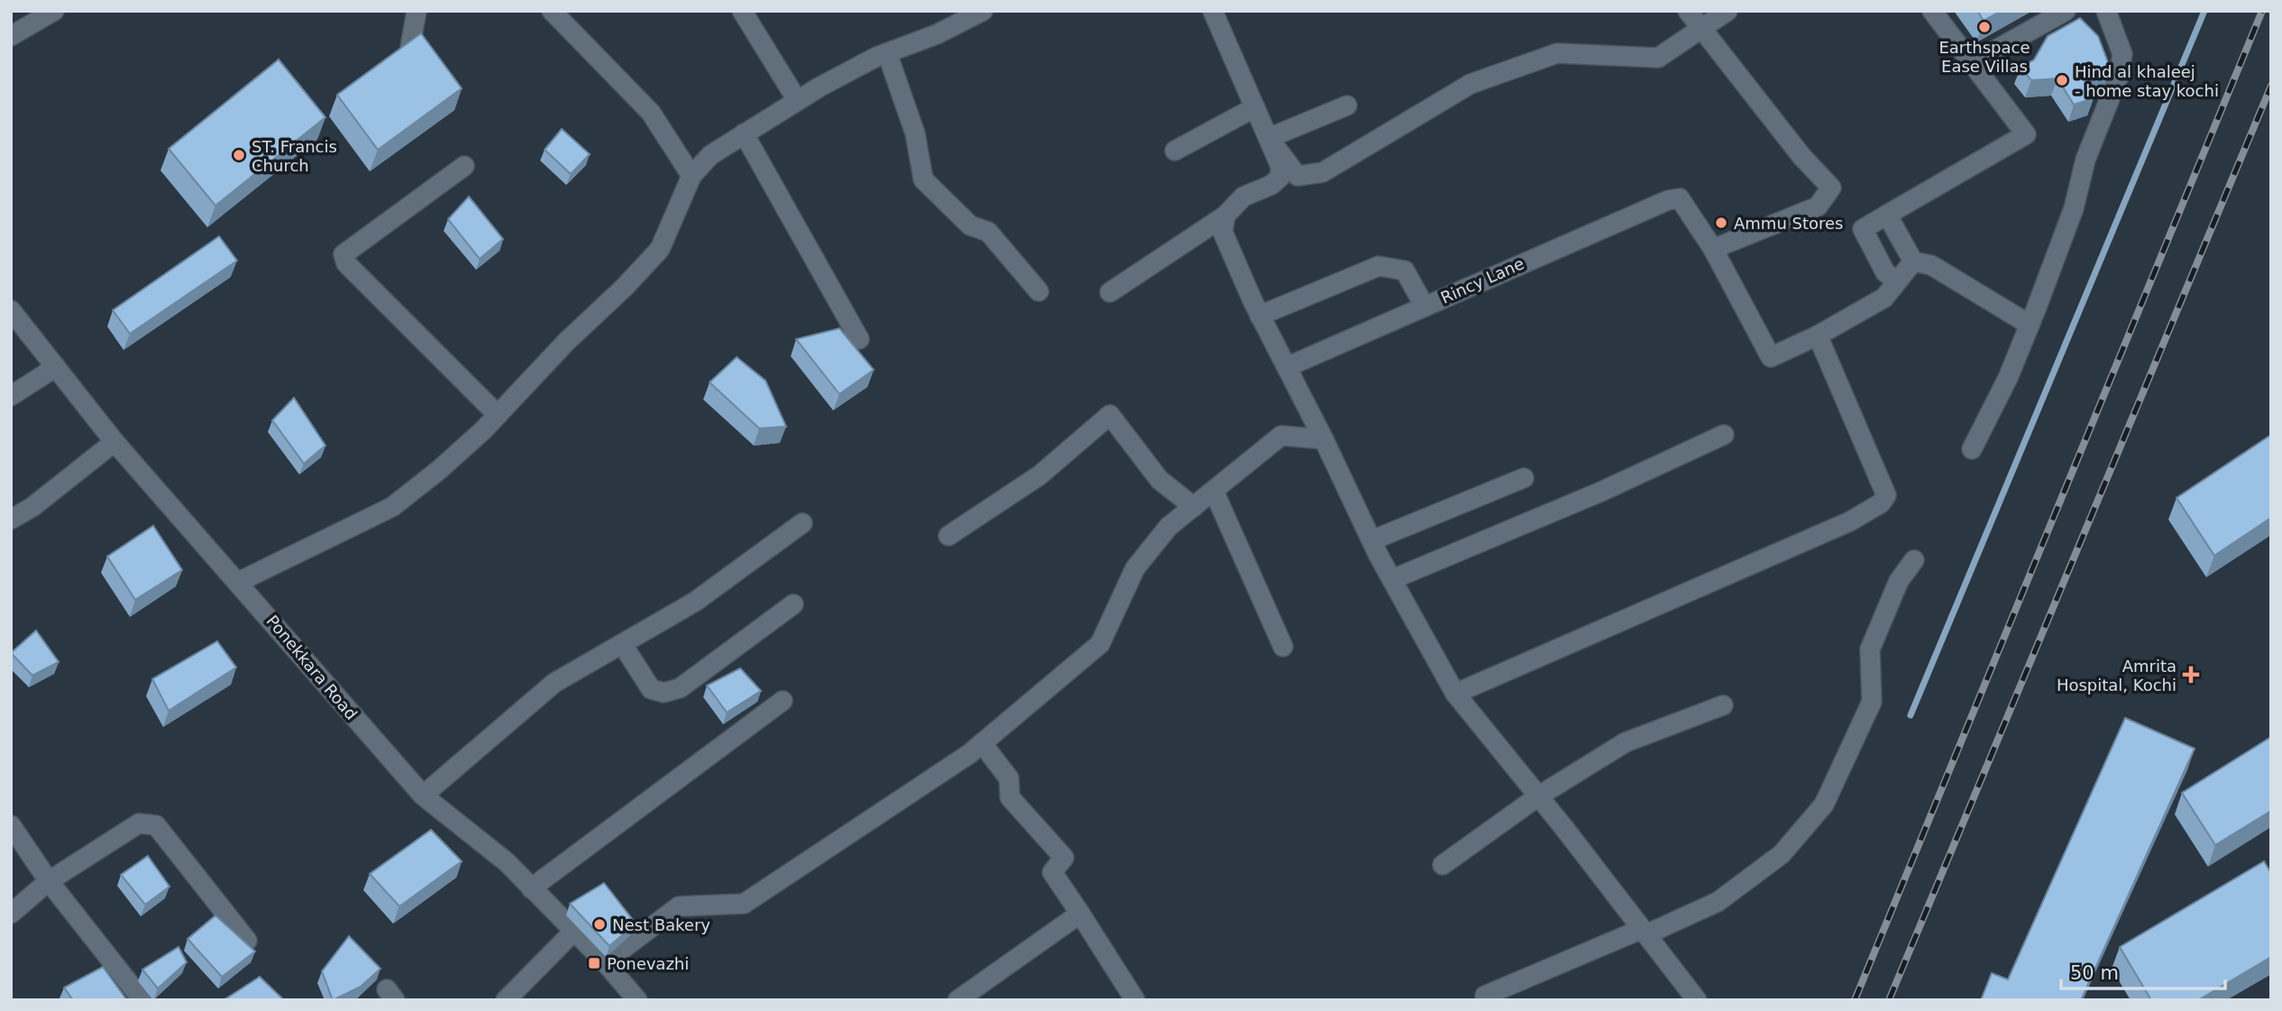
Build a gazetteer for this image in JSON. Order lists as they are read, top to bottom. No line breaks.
{"streets":{"street":["Rincy Lane","Ponekkara Road"]},"places":{"other":["Earthspace Ease Villas","Hind al khaleej - home stay kochi","ST. Francis Church","Ammu Stores","Nest Bakery"],"health":["Amrita Hospital, Kochi"],"transit":["Ponevazhi"]},"scale_bar":"50 m"}
